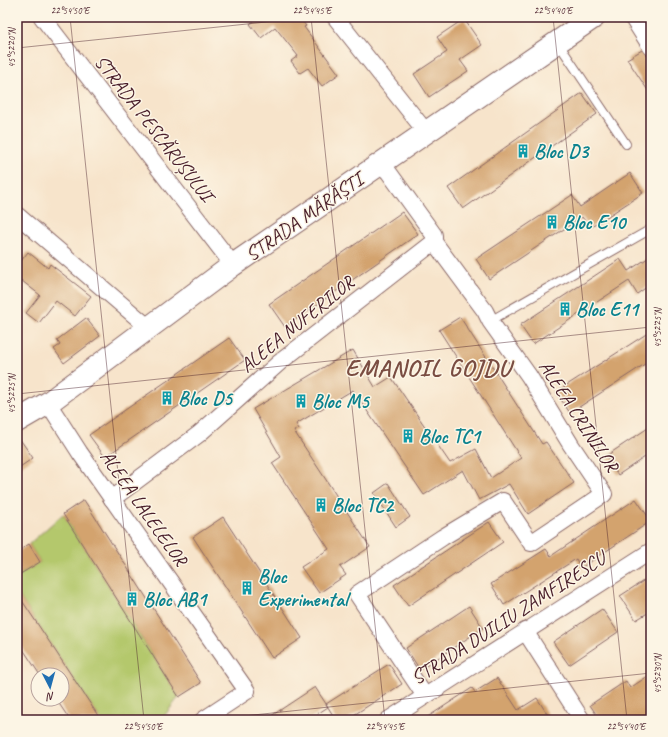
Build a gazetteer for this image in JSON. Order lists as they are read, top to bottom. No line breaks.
{"streets":{"main road":["STRADA MĂRĂȘTI"],"street":["STRADA PESCĂRUȘULUI","ALEEA NUFERILOR","ALEEA CRINILOR","ALEEA LALELELOR","STRADA DUILIU ZAMFIRESCU"]},"crossings":[["STRADA PESCĂRUȘULUI","STRADA MĂRĂȘTI"],["STRADA MĂRĂȘTI","ALEEA CRINILOR"],["STRADA MĂRĂȘTI","ALEEA LALELELOR"],["ALEEA NUFERILOR","ALEEA CRINILOR"],["ALEEA NUFERILOR","ALEEA LALELELOR"],["ALEEA CRINILOR","STRADA DUILIU ZAMFIRESCU"]],"districts":["EMANOIL GOJDU"],"places":{"building":["Bloc D3","Bloc E10","Bloc E11","Bloc D5","Bloc M5","Bloc TC1","Bloc TC2","Bloc Experimental","Bloc AB1"]},"north":"bottom","coordinates":["22°54'50\"E","22°54'45\"E","22°54'40\"E","45°52'20\"N","45°52'25\"N","45°52'30\"N"]}
